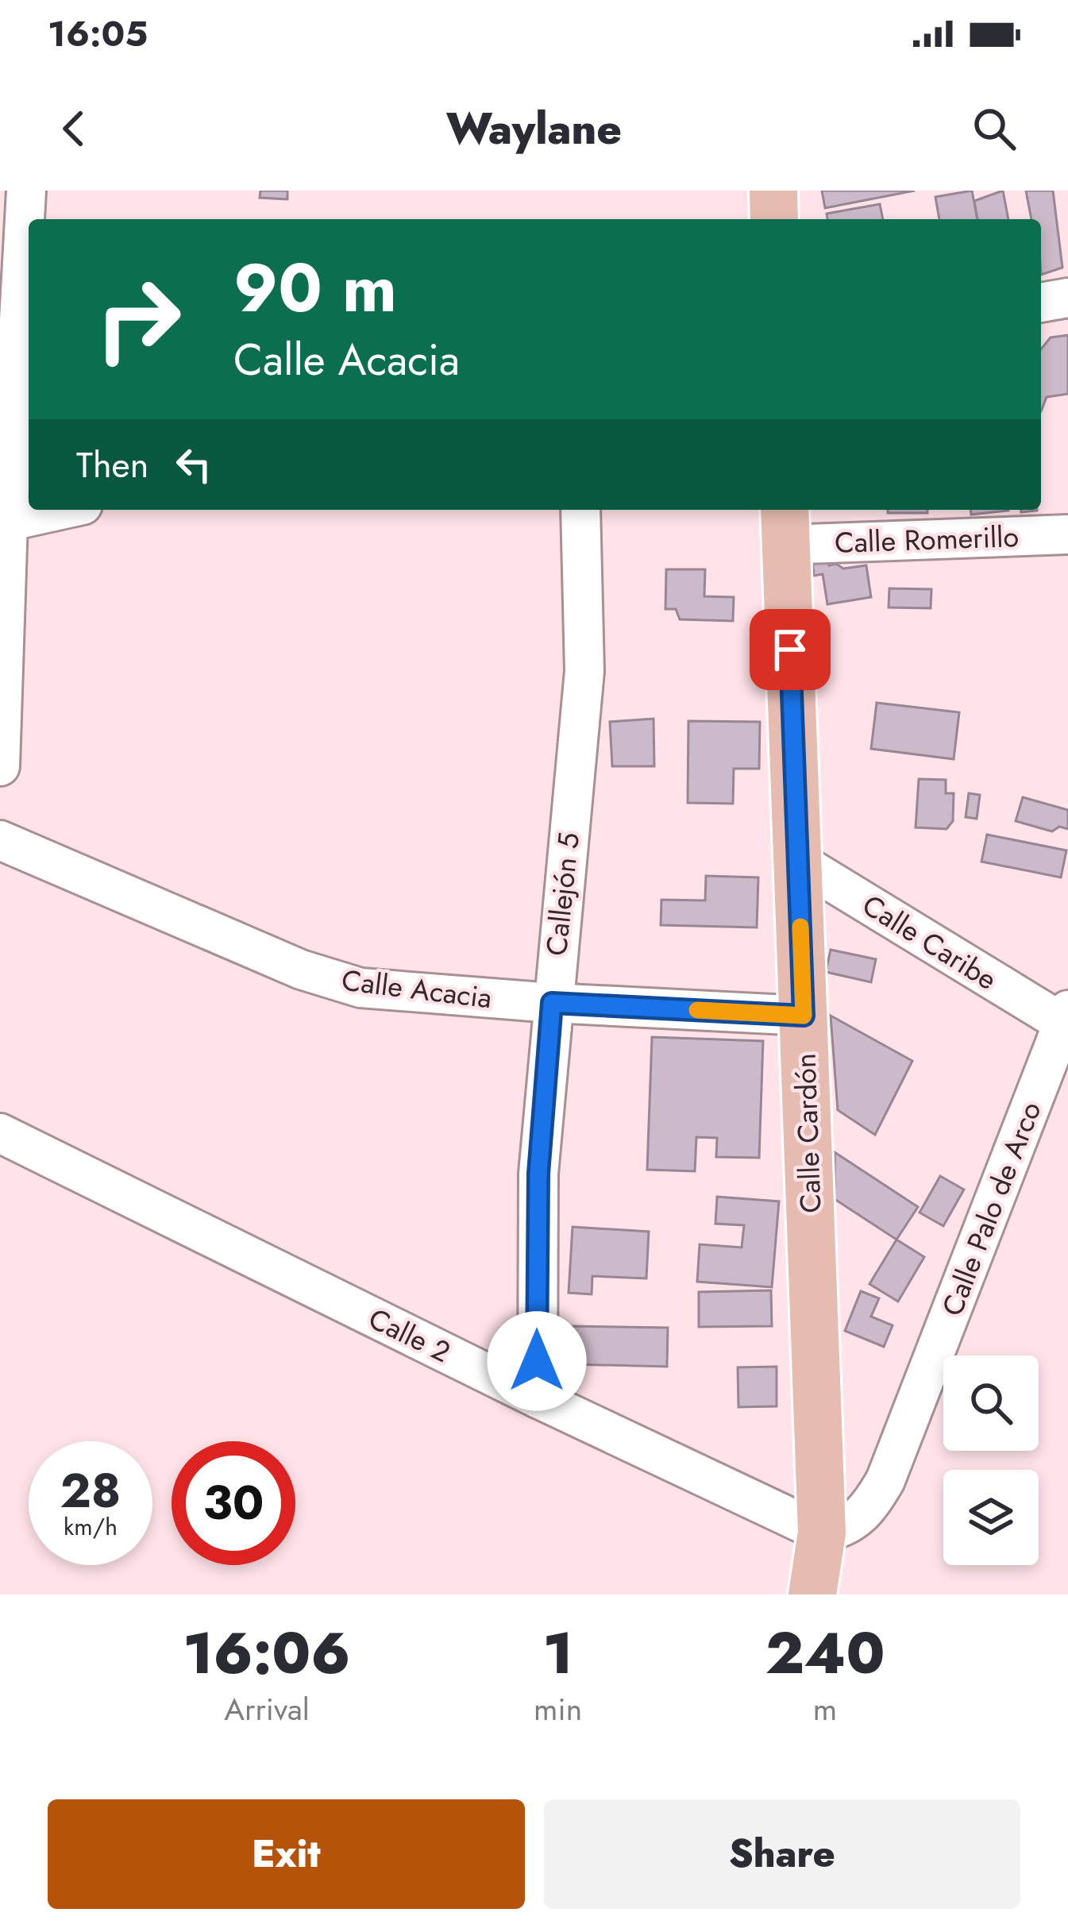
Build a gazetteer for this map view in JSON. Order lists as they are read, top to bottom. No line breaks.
{"streets":{"main road":["Calle Cardón"],"street":["Calle Romerillo","Callejón 5","Calle Caribe","Calle Acacia","Calle Palo de Arco","Calle 2"]},"crossings":[["Calle Romerillo","Calle Cardón"],["Callejón 5","Calle Acacia"],["Callejón 5","Calle 2"],["Calle Caribe","Calle Cardón"],["Calle Caribe","Calle Palo de Arco"],["Calle Acacia","Calle Cardón"],["Calle Cardón","Calle Palo de Arco"],["Calle Cardón","Calle 2"],["Calle Palo de Arco","Calle 2"]],"page":{"status":"16:05","header":"Waylane","turn":["90 m","Calle Acacia"],"then":"Then","speed":"28 km/h","limit":"30","eta":["16:06","Arrival","1","min","240","m"],"buttons":["Exit","Share"]}}
